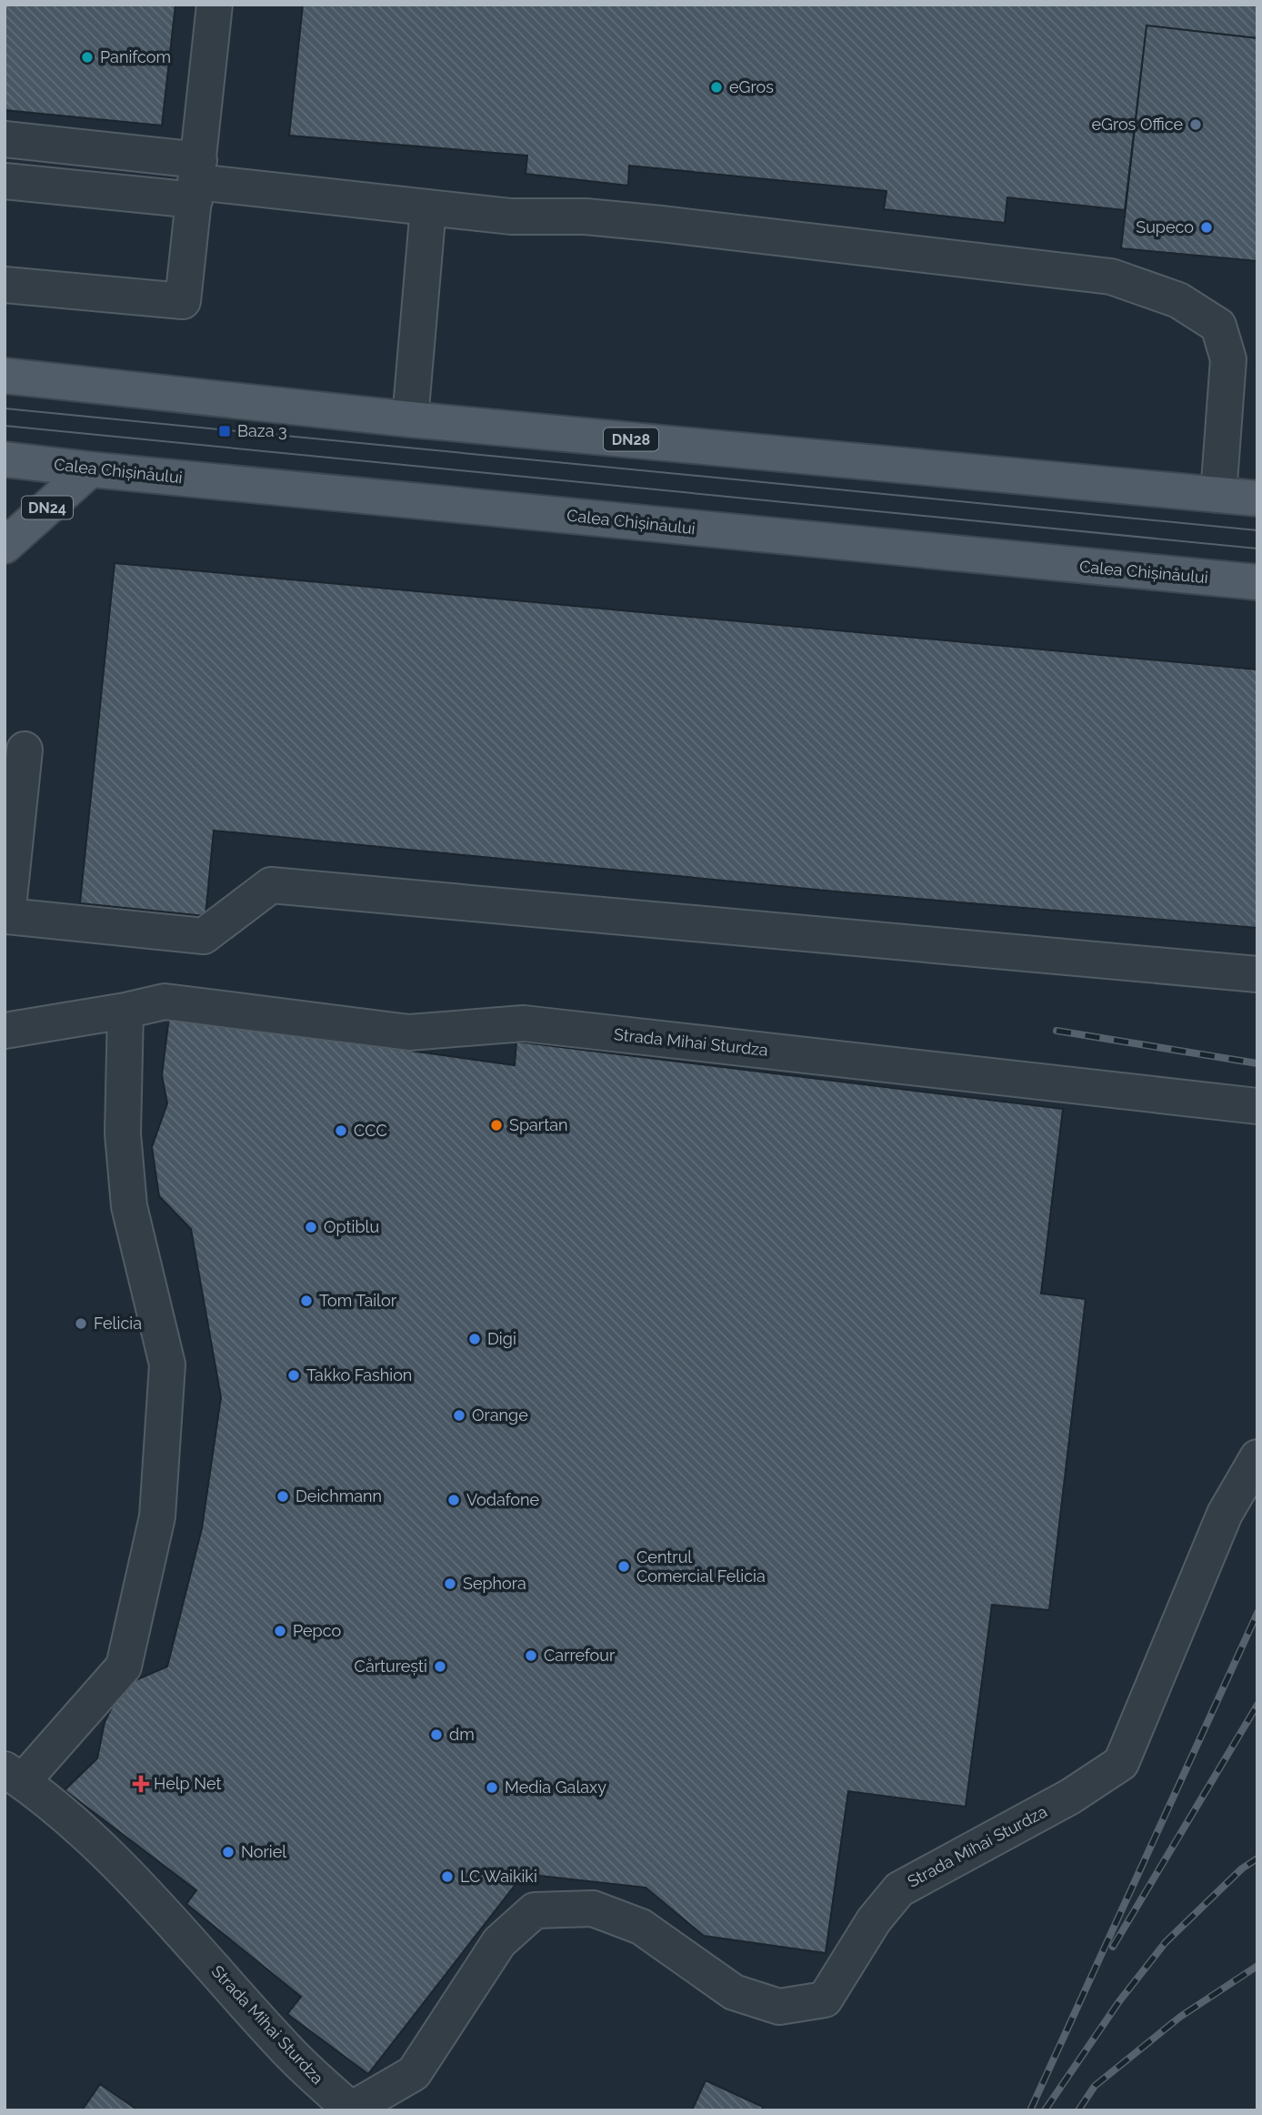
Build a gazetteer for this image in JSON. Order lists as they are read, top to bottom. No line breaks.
{"streets":{"main road":["DN28","Calea Chișinăului","DN24"],"lane":["Strada Mihai Sturdza"]},"crossings":[["Calea Chișinăului","DN24"]],"places":{"other":["Panifcom","eGros","eGros Office","Supeco","Spartan","CCC","Optiblu","Tom Tailor","Felicia","Digi","Takko Fashion","Orange","Deichmann","Vodafone","Centrul Comercial Felicia","Sephora","Pepco","Carrefour","Cărturești","dm","Media Galaxy","Noriel","LC Waikiki"],"transit":["Baza 3"],"health":["Help Net"]}}
